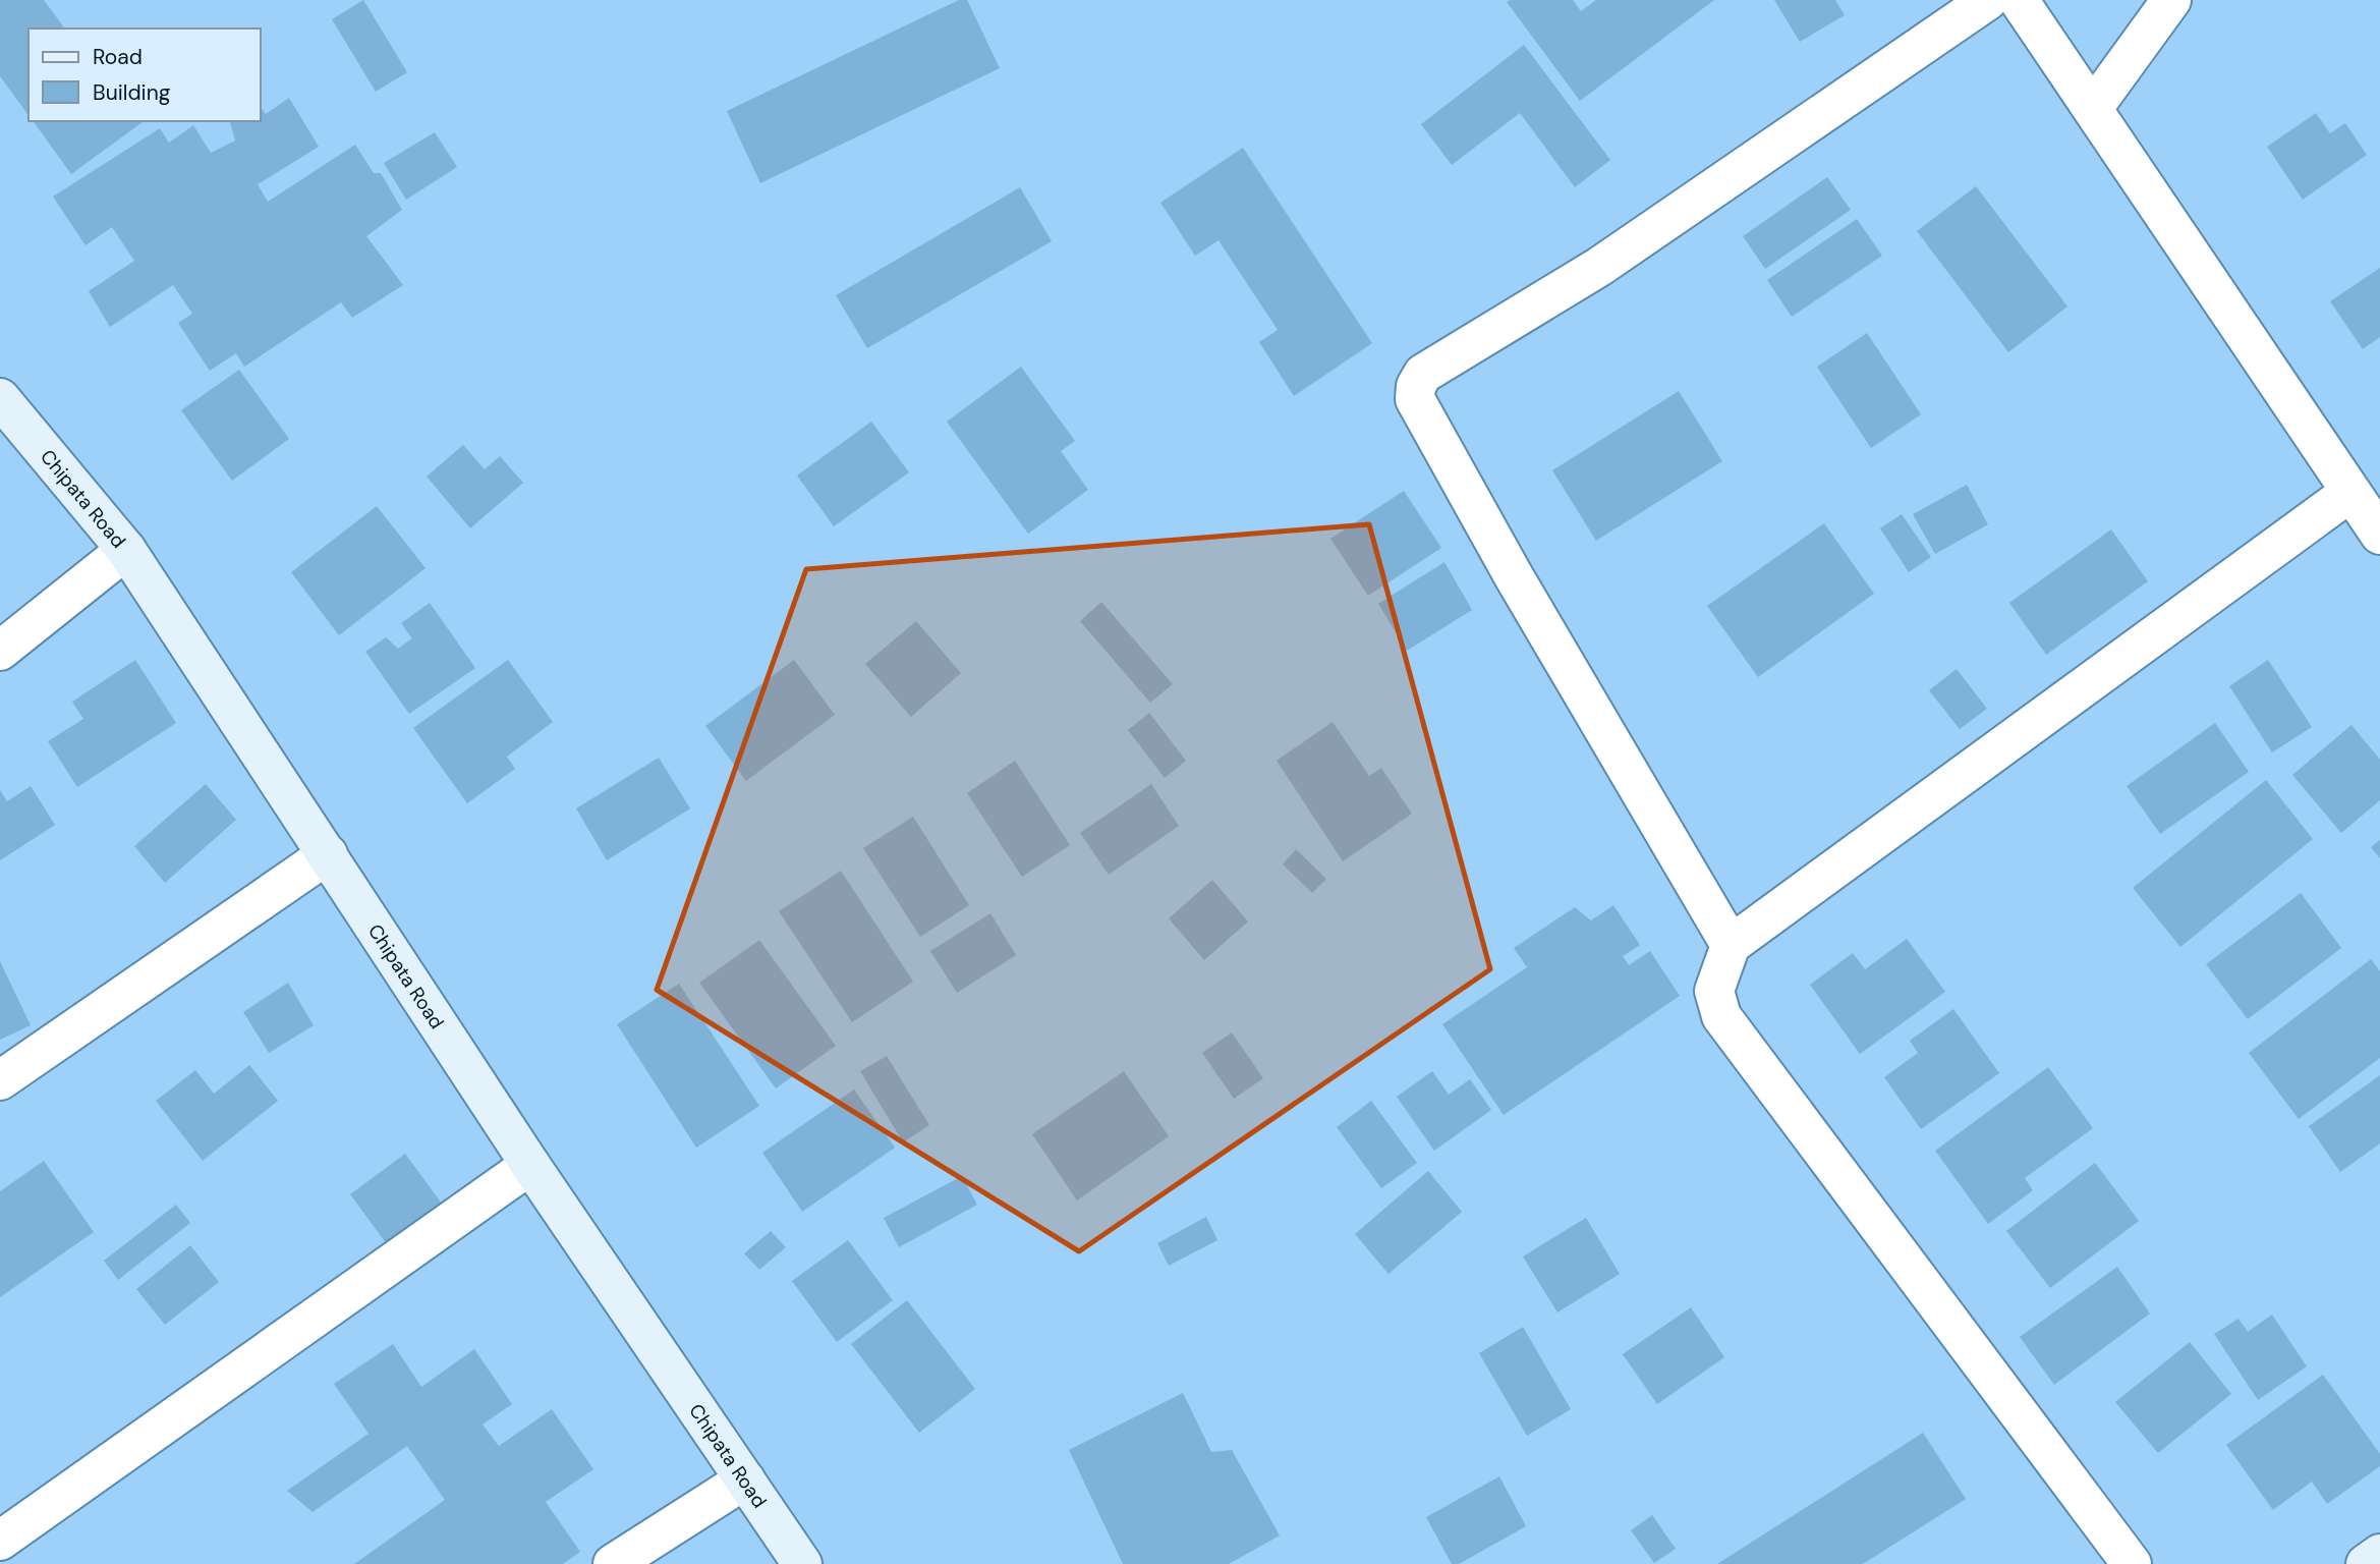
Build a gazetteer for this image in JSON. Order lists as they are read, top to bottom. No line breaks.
{"streets":{"street":["Chipata Road"]},"legend":["Road","Building"]}
